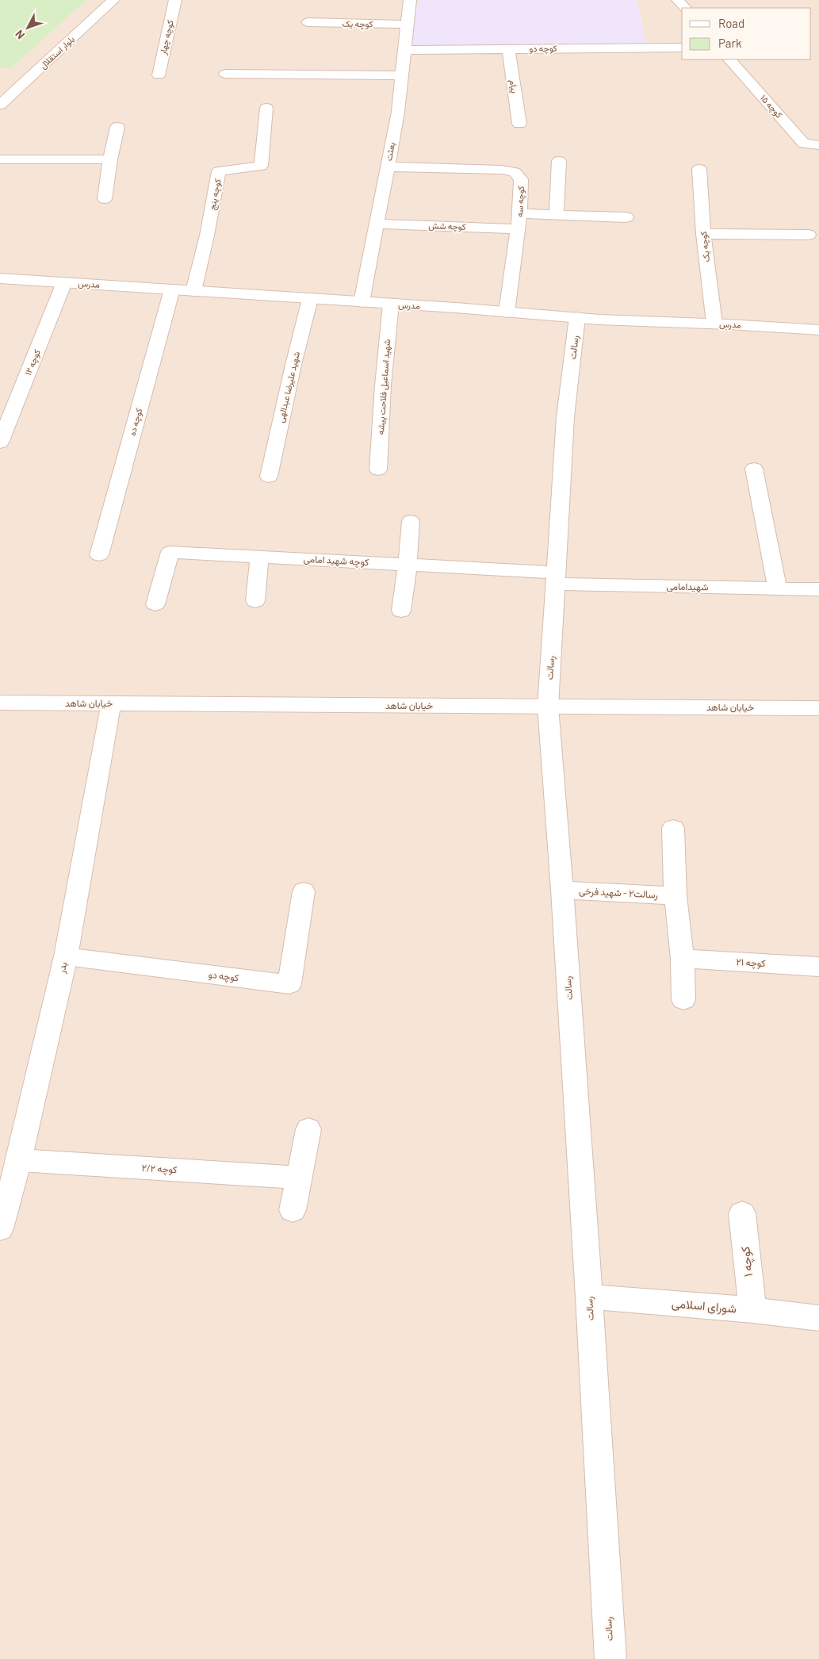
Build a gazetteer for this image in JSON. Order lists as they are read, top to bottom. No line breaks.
{"streets":{"street":["کوچه یک","کوچه چهار","کوچه دو","بلوار استقلال","پیام","کوچه ۱۵","بعثت","کوچه پنج","کوچه سه","کوچه شش","مدرس","رسالت","کوچه ۱۲","شهید علیرضا عبدالهی","شهید اسماعیل فلاحت پیشه","کوچه ده","کوچه شهید امامی","شهیدامامی","خیابان شاهد","رسالت۲ - شهید فرخی","کوچه ۲۱","بدر","کوچه ۲/۲","کوچه ۱","شورای اسلامی"]},"crossings":[["کوچه یک","بعثت"],["کوچه یک","مدرس"],["کوچه دو","پیام"],["کوچه دو","بعثت"],["کوچه دو","بدر"],["بعثت","کوچه سه"],["بعثت","کوچه شش"],["بعثت","مدرس"],["کوچه پنج","مدرس"],["کوچه سه","کوچه شش"],["کوچه سه","مدرس"],["مدرس","رسالت"],["مدرس","کوچه ۱۲"],["مدرس","شهید علیرضا عبدالهی"],["مدرس","شهید اسماعیل فلاحت پیشه"],["مدرس","کوچه ده"],["رسالت","کوچه شهید امامی"],["رسالت","شهیدامامی"],["رسالت","خیابان شاهد"],["رسالت","رسالت۲ - شهید فرخی"],["رسالت","شورای اسلامی"],["کوچه شهید امامی","شهیدامامی"],["خیابان شاهد","بدر"],["بدر","کوچه ۲/۲"],["کوچه ۱","شورای اسلامی"]],"legend":["Road","Park"],"north":"bottom left"}
